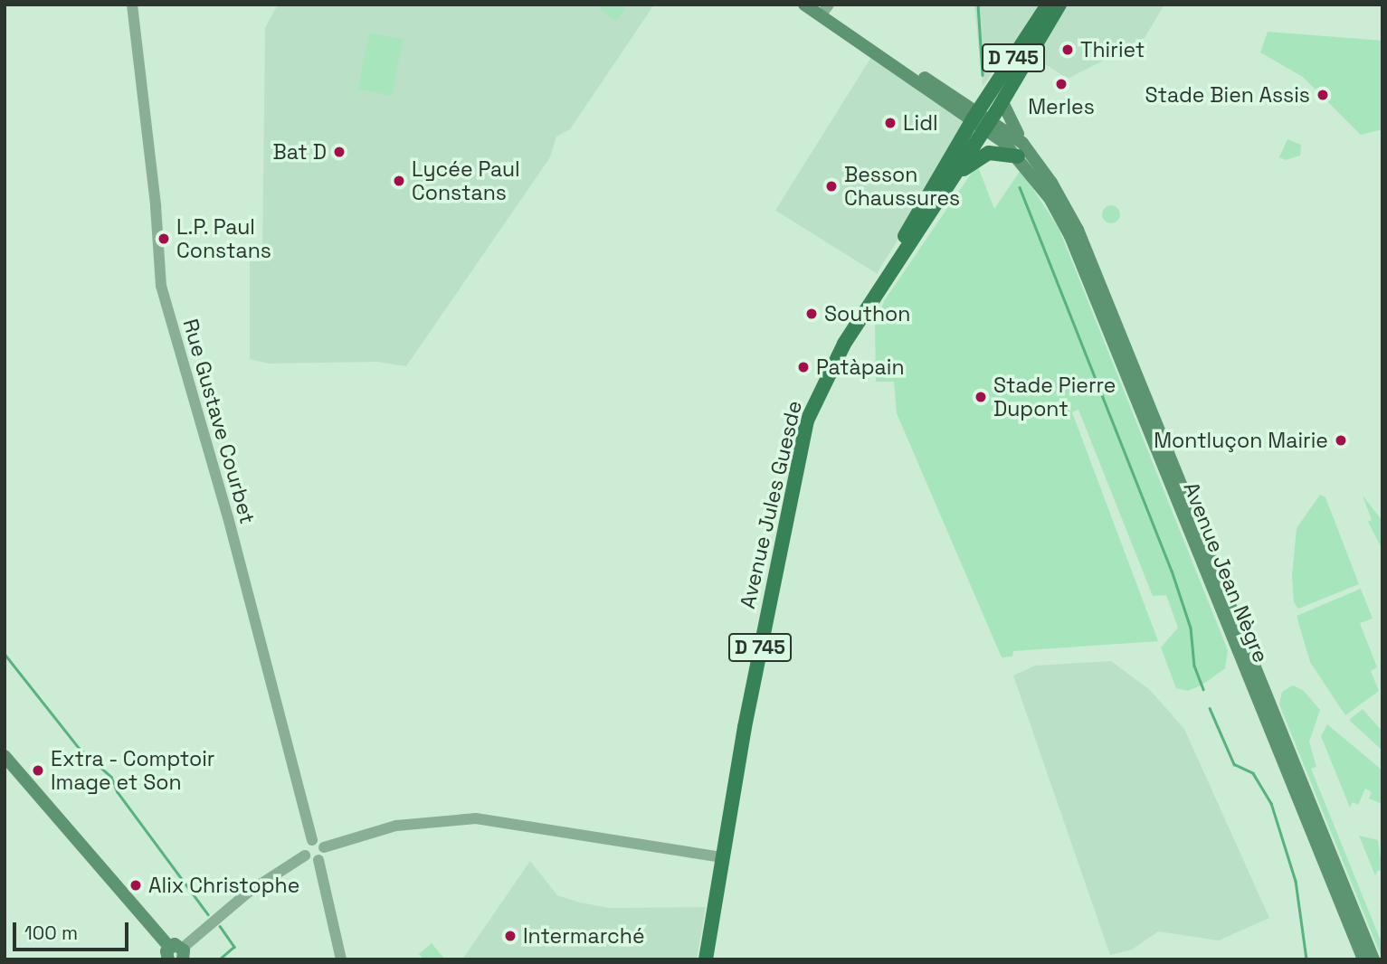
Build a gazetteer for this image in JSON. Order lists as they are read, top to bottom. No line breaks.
{"streets":{"main road":["D 745","Avenue Jules Guesde","Avenue Jean Nègre"],"street":["Rue Gustave Courbet"]},"crossings":[["D 745","Avenue Jules Guesde"],["D 745","Avenue Jean Nègre"],["Avenue Jules Guesde","Avenue Jean Nègre"]],"places":["Thiriet","Merles","Stade Bien Assis","Lidl","Bat D","Lycée Paul Constans","Besson Chaussures","L.P. Paul Constans","Southon","Patàpain","Stade Pierre Dupont","Montluçon Mairie","Extra - Comptoir Image et Son","Alix Christophe","Intermarché"],"scale_bar":"100 m"}
